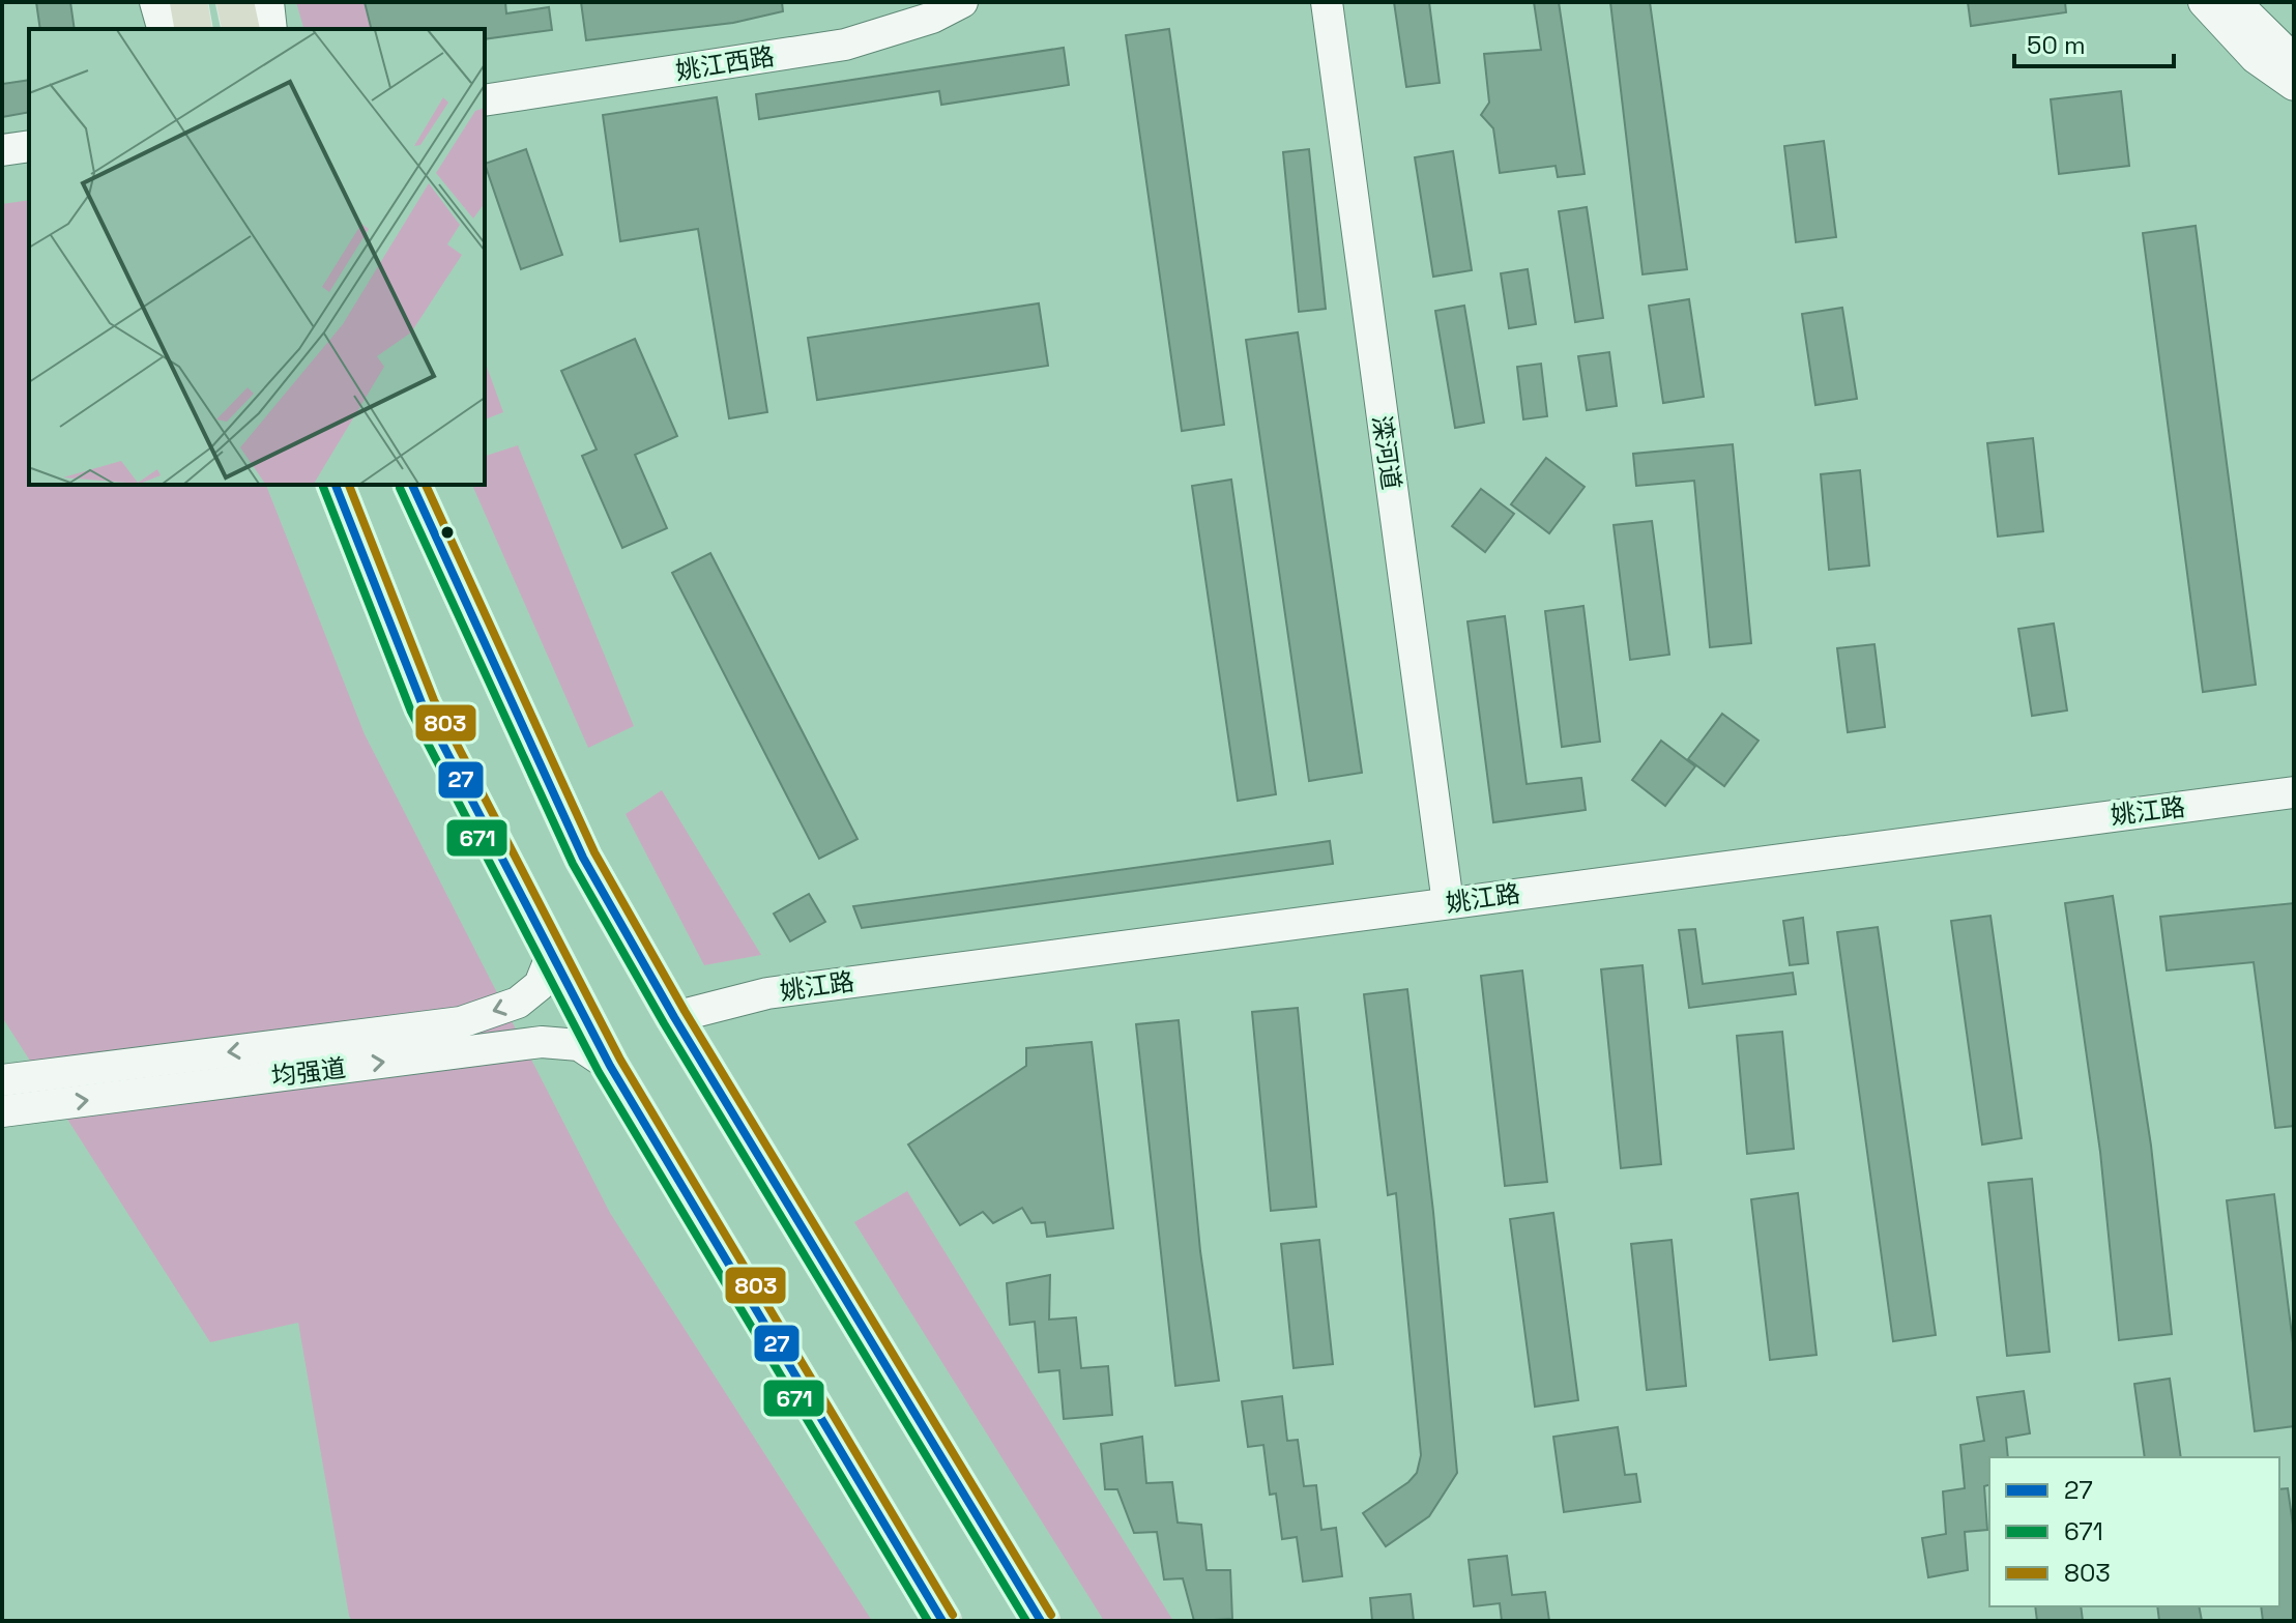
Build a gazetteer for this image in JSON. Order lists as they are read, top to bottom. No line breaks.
{"streets":{"street":["姚江西路","滦河道","姚江路","均强道"]},"crossings":[["滦河道","姚江路"]],"lines":["transit line 27","transit line 803","transit line 671"],"legend":["27","671","803"],"scale_bar":"50 m"}
